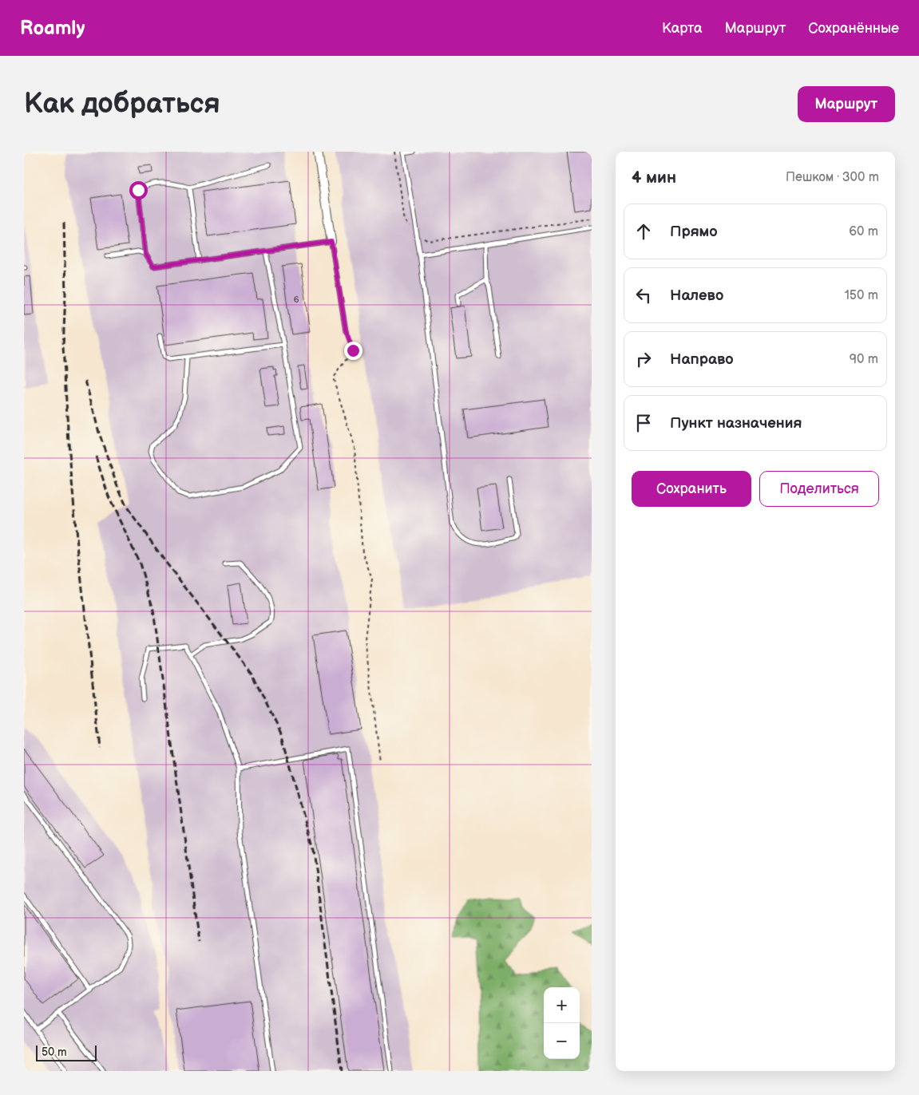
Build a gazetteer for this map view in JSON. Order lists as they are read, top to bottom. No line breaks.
{"house_numbers":["6"],"scale_bar":"50 m","page":{"header":"Roamly","nav":["Карта","Маршрут","Сохранённые"],"buttons":["Маршрут",["Сохранить","Поделиться"]],"title":"Как добраться","heading":["4 мин","Пешком · 300 m"],"list":[["Прямо","60 m"],["Налево","150 m"],["Направо","90 m"],"Пункт назначения"],"map_buttons":["+","−"],"scale":"50 m"}}
